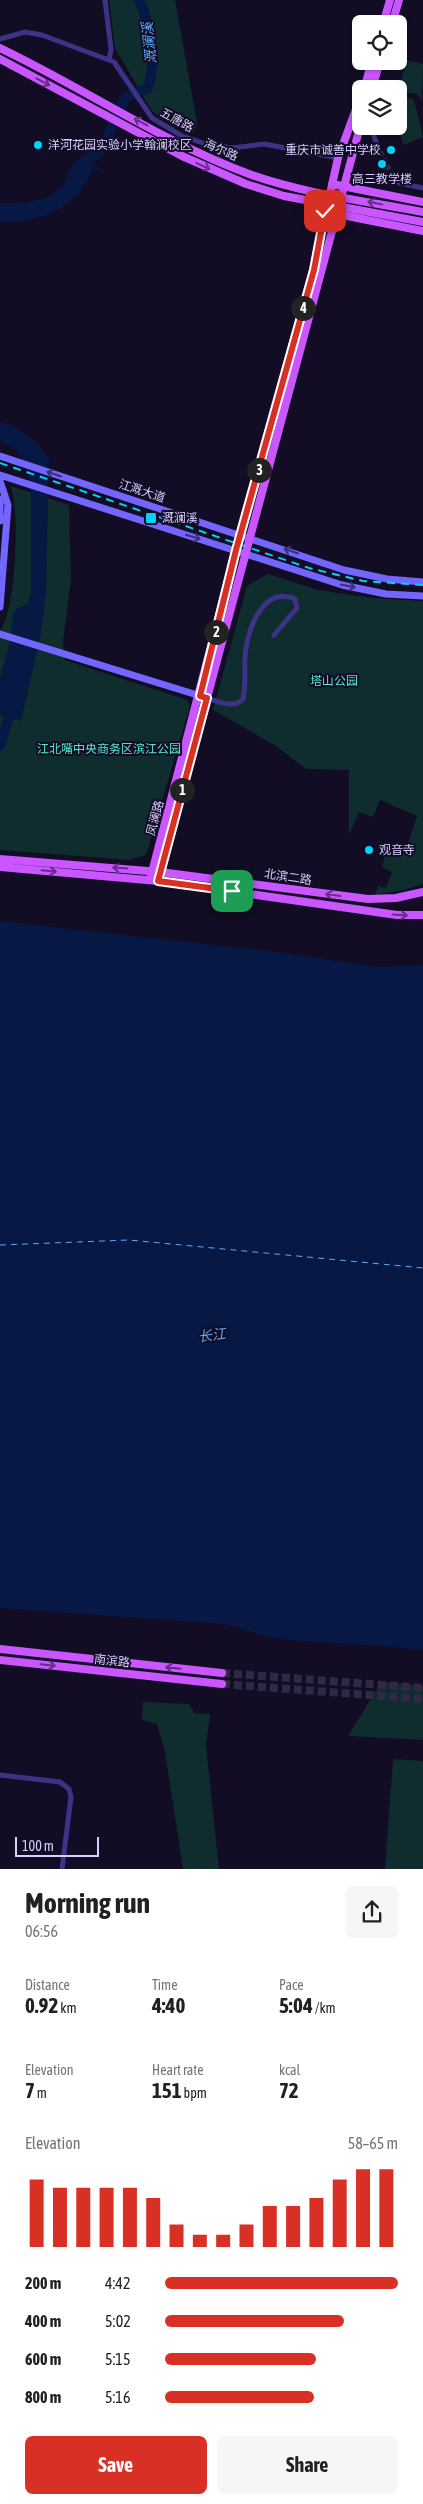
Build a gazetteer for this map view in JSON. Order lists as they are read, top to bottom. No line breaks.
{"streets":{"main road":["海尔路","江溉大道","凤澜路","北滨二路","南滨路"],"street":["五唐路"]},"crossings":[["五唐路","凤澜路"],["江溉大道","凤澜路"],["凤澜路","北滨二路"]],"water":["溉澜溪","长江"],"parks":["塔山公园","江北嘴中央商务区滨江公园"],"places":{"other":["洋河花园实验小学翰澜校区","重庆市诚善中学校","高三教学楼","观音寺"],"transit":["溉澜溪"]},"scale_bar":"100 m","page":{"pins":["4","3","2","1"],"scale":"100 m","heading":["Morning run","06:56"],"stats":[["Distance","0.92 km"],["Time","4:40"],["Pace","5:04 /km"],["Elevation","7 m"],["Heart rate","151 bpm"],["kcal","72"]],"chart":["Elevation","58–65 m"],"list":[{"name":"200 m","note":"4:42"},{"name":"400 m","note":"5:02"},{"name":"600 m","note":"5:15"},{"name":"800 m","note":"5:16"}],"buttons":["Save","Share"]}}
